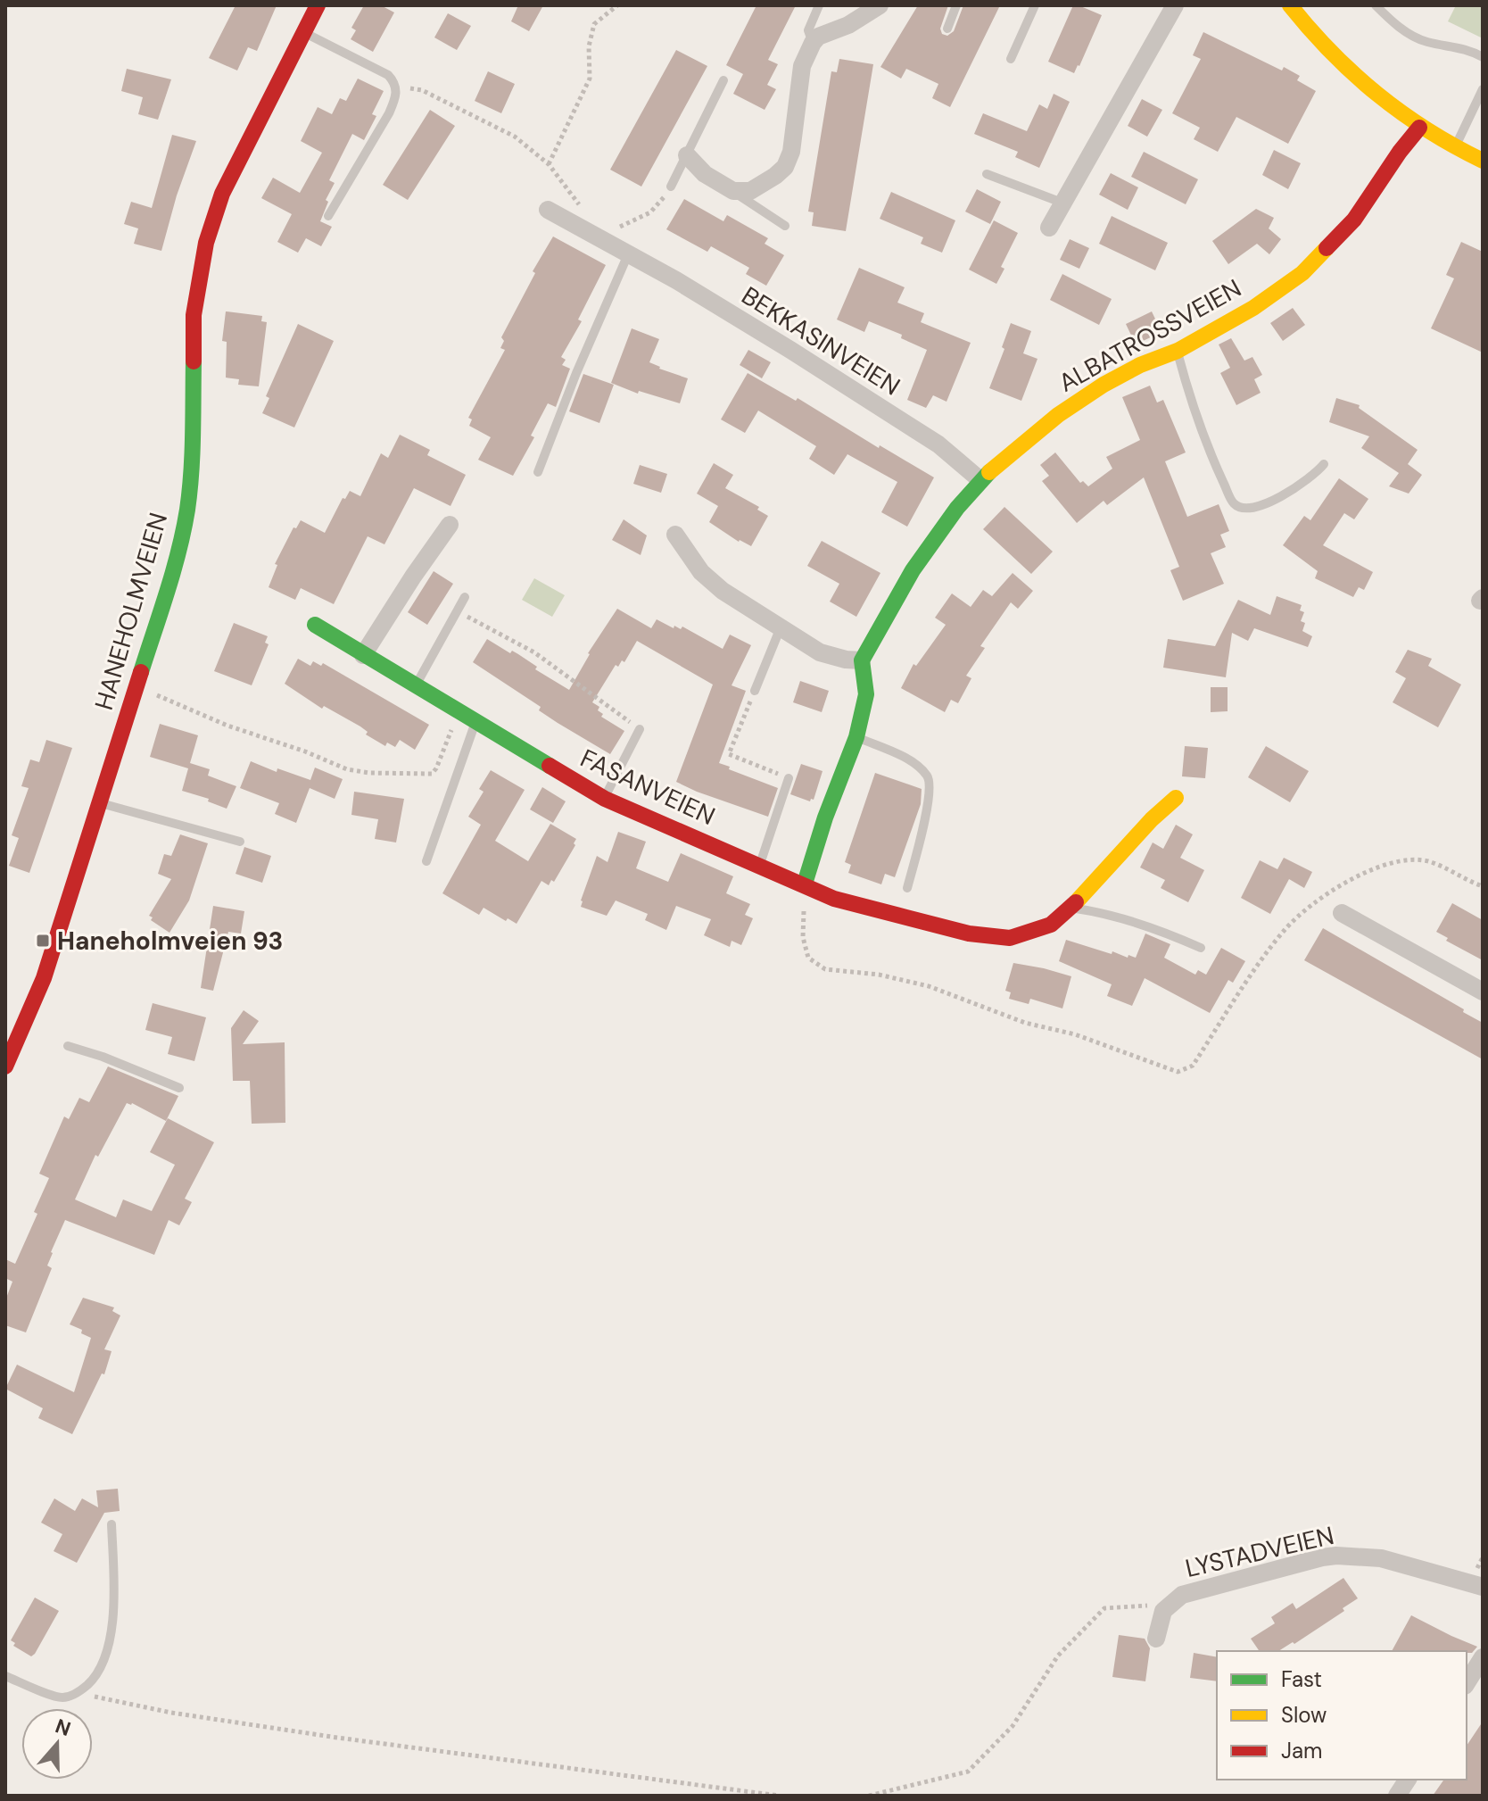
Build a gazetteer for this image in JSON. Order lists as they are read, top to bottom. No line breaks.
{"streets":{"street":["ALBATROSSVEIEN","BEKKASINVEIEN","HANEHOLMVEIEN","FASANVEIEN","LYSTADVEIEN"]},"crossings":[["ALBATROSSVEIEN","BEKKASINVEIEN"]],"places":{"transit":["Haneholmveien 93"]},"legend":["Fast","Slow","Jam"],"north":"top"}
